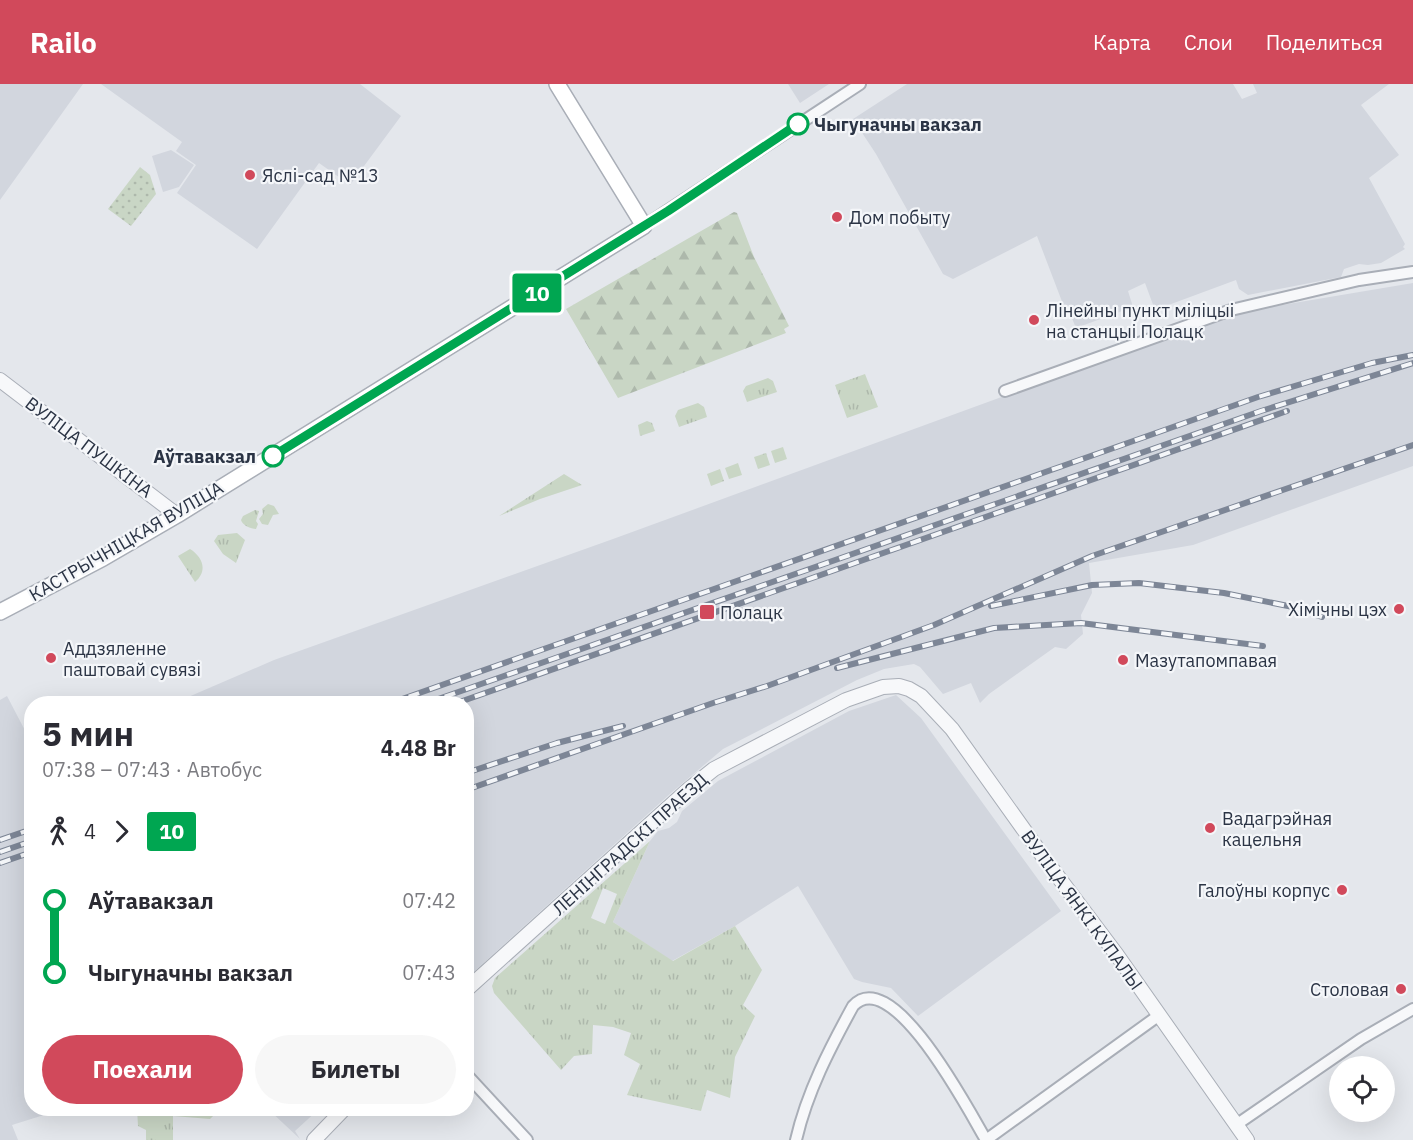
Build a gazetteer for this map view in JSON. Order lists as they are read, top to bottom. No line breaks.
{"streets":{"main road":["КАСТРЫЧНІЦКАЯ ВУЛІЦА"],"street":["ВУЛІЦА ПУШКІНА","ЛЕНІНГРАДСКІ ПРАЕЗД","ВУЛІЦА ЯНКІ КУПАЛЫ"]},"crossings":[["ВУЛІЦА ПУШКІНА","КАСТРЫЧНІЦКАЯ ВУЛІЦА"],["ЛЕНІНГРАДСКІ ПРАЕЗД","ВУЛІЦА ЯНКІ КУПАЛЫ"]],"places":{"other":["Чыгуначны вакзал","Яслі-сад №13","Дом побыту","Лінейны пункт міліцыі на станцыі Полацк","Аўтавакзал","Хімічны цэх","Аддзяленне паштовай сувязі","Мазутапомпавая","Вадагрэйная кацельня","Галоўны корпус","Столовая"],"transit":["Полацк"]},"lines":["bus line 10"],"page":{"header":"Railo","nav":["Карта","Слои","Поделиться"],"on_map":"10","heading":["5 мин","07:38 – 07:43 · Автобус","4.48 Br"],"legs":["4","10"],"list":[{"name":"Аўтавакзал","value":"07:42"},{"name":"Чыгуначны вакзал","value":"07:43"}],"buttons":["Поехали","Билеты"]}}
